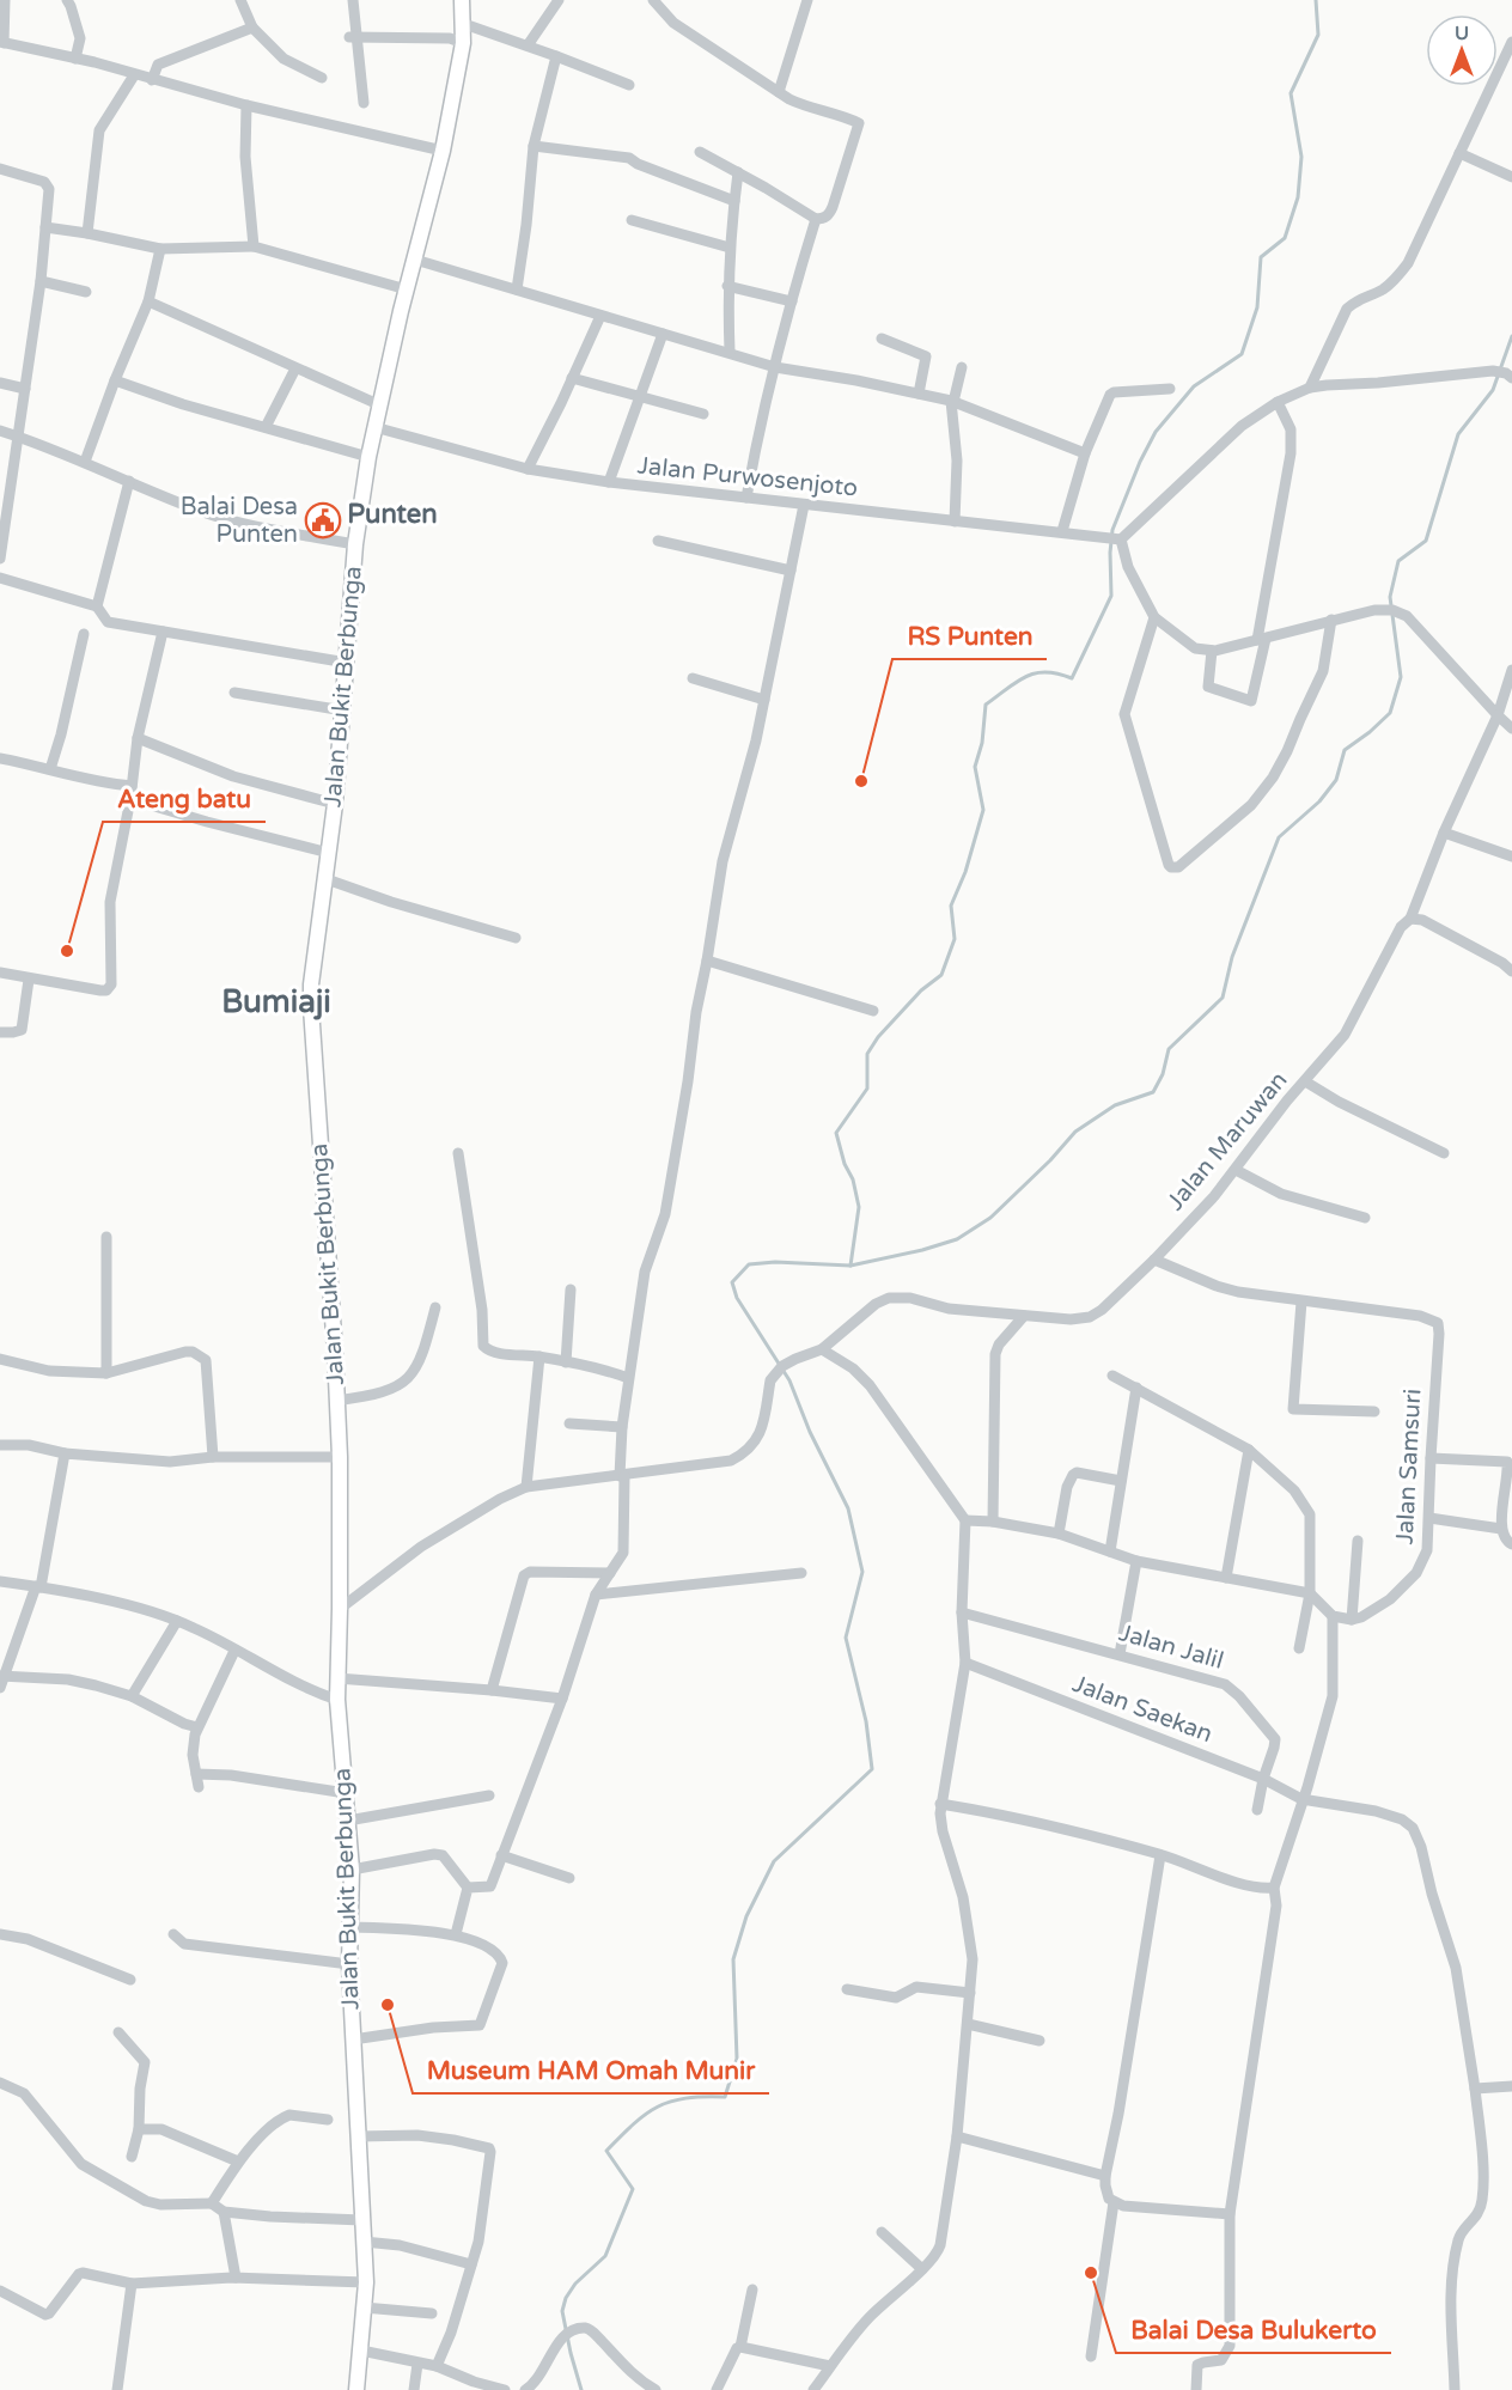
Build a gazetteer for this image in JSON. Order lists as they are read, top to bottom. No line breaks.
{"streets":{"main road":["Jalan Bukit Berbunga"],"street":["Jalan Purwosenjoto","Jalan Maruwan","Jalan Samsuri","Jalan Jalil","Jalan Saekan"]},"crossings":[["Jalan Purwosenjoto","Jalan Bukit Berbunga"],["Jalan Maruwan","Jalan Samsuri"],["Jalan Jalil","Jalan Saekan"]],"districts":["Punten","Bumiaji"],"places":{"public building":["Balai Desa Punten"],"other":["RS Punten","Ateng batu","Museum HAM Omah Munir","Balai Desa Bulukerto"]},"north":"top"}
